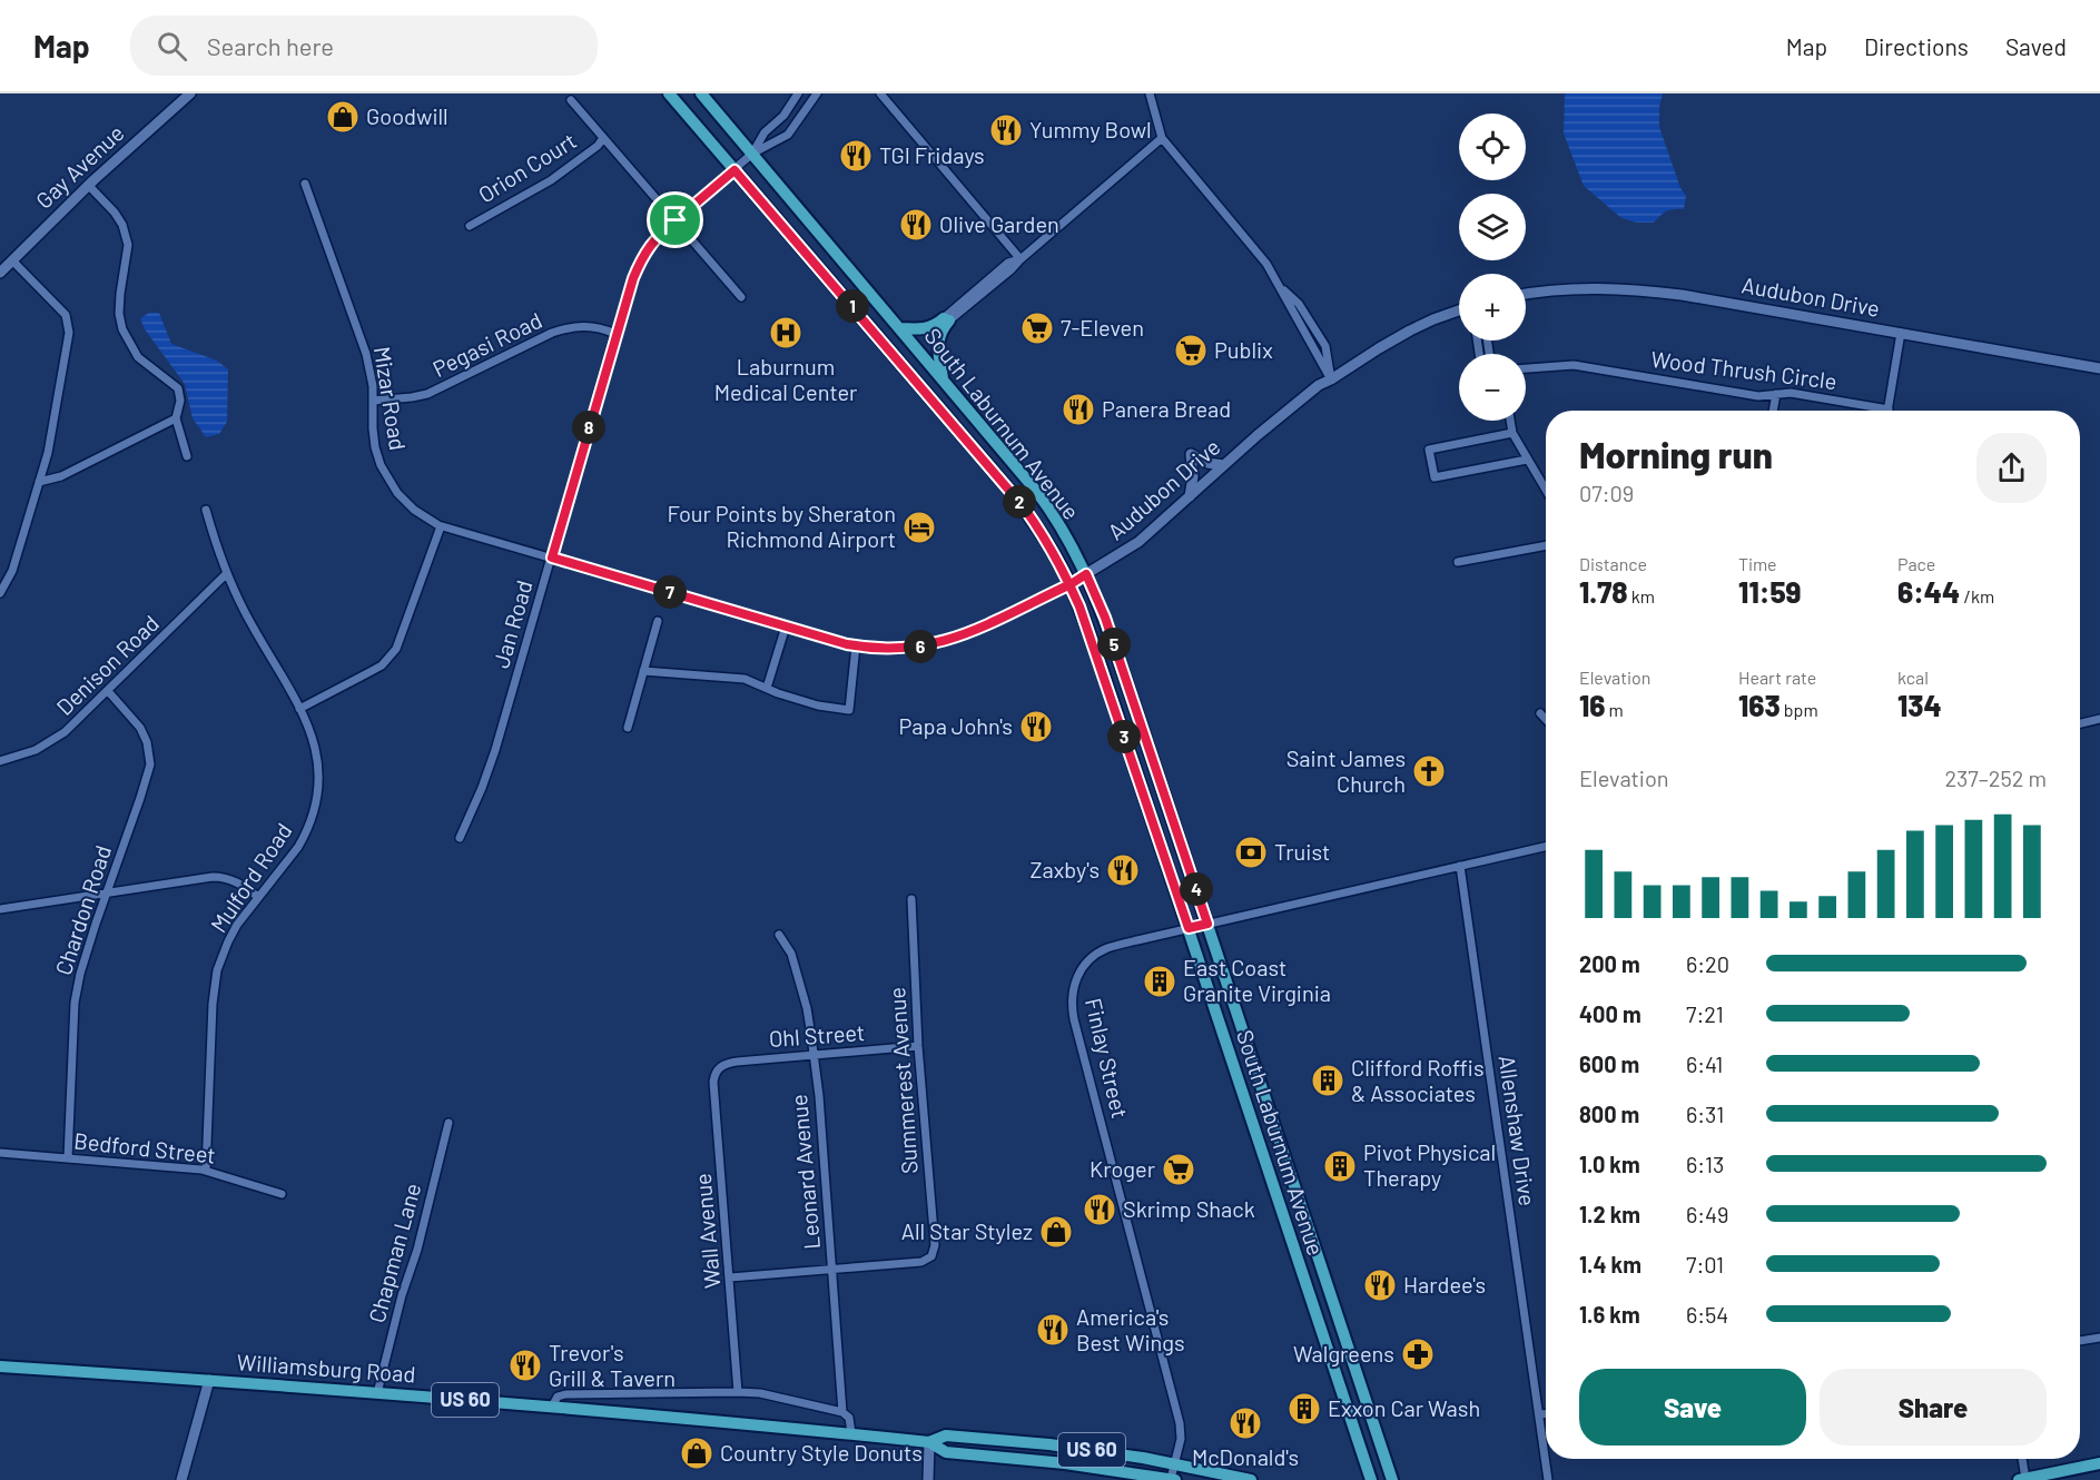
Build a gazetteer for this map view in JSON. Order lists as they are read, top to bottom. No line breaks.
{"streets":{"main road":["South Laburnum Avenue","Williamsburg Road","US 60"],"street":["Gay Avenue","Orion Court","Audubon Drive","Pegasi Road","Wood Thrush Circle","Mizar Road","Jan Road","Denison Road","Mulford Road","Chardon Road","Ohl Street","Finlay Street","Summerest Avenue","Allenshaw Drive","Bedford Street","Leonard Avenue","Wall Avenue","Chapman Lane"]},"crossings":[["Audubon Drive","Mizar Road"],["Audubon Drive","South Laburnum Avenue"],["Audubon Drive","Jan Road"],["Pegasi Road","Mizar Road"],["Pegasi Road","Jan Road"],["Mizar Road","Jan Road"],["South Laburnum Avenue","Jan Road"],["South Laburnum Avenue","Finlay Street"],["Denison Road","Mulford Road"],["Denison Road","Chardon Road"],["Mulford Road","Bedford Street"],["Chardon Road","Bedford Street"],["Ohl Street","Summerest Avenue"],["Ohl Street","Leonard Avenue"],["Ohl Street","Wall Avenue"],["Finlay Street","Allenshaw Drive"],["Finlay Street","Williamsburg Road"],["Summerest Avenue","Leonard Avenue"],["Leonard Avenue","Williamsburg Road"],["Chapman Lane","Williamsburg Road"]],"places":{"shop":["Goodwill","All Star Stylez","Country Style Donuts"],"restaurant":["Yummy Bowl","TGI Fridays","Olive Garden","Panera Bread","Papa John's","Zaxby's","Skrimp Shack","Hardee's","America's Best Wings","Trevor's Grill & Tavern","McDonald's"],"supermarket":["7-Eleven","Publix","Kroger"],"hospital":["Laburnum Medical Center"],"hotel":["Four Points by Sheraton Richmond Airport"],"church":["Saint James Church"],"bank":["Truist"],"building":["East Coast Granite Virginia","Clifford Roffis & Associates","Pivot Physical Therapy","Exxon Car Wash"],"pharmacy":["Walgreens"]},"page":{"header":"Map","search":"Search here","nav":["Map","Directions","Saved"],"map_buttons":["+","−"],"pins":["1","8","2","7","5","6","3","4"],"heading":["Morning run","07:09"],"stats":[["Distance","1.78 km"],["Time","11:59"],["Pace","6:44 /km"],["Elevation","16 m"],["Heart rate","163 bpm"],["kcal","134"]],"chart":["Elevation","237–252 m"],"list":[{"name":"200 m","note":"6:20"},{"name":"400 m","note":"7:21"},{"name":"600 m","note":"6:41"},{"name":"800 m","note":"6:31"},{"name":"1.0 km","note":"6:13"},{"name":"1.2 km","note":"6:49"},{"name":"1.4 km","note":"7:01"},{"name":"1.6 km","note":"6:54"}],"buttons":["Save","Share"]}}
